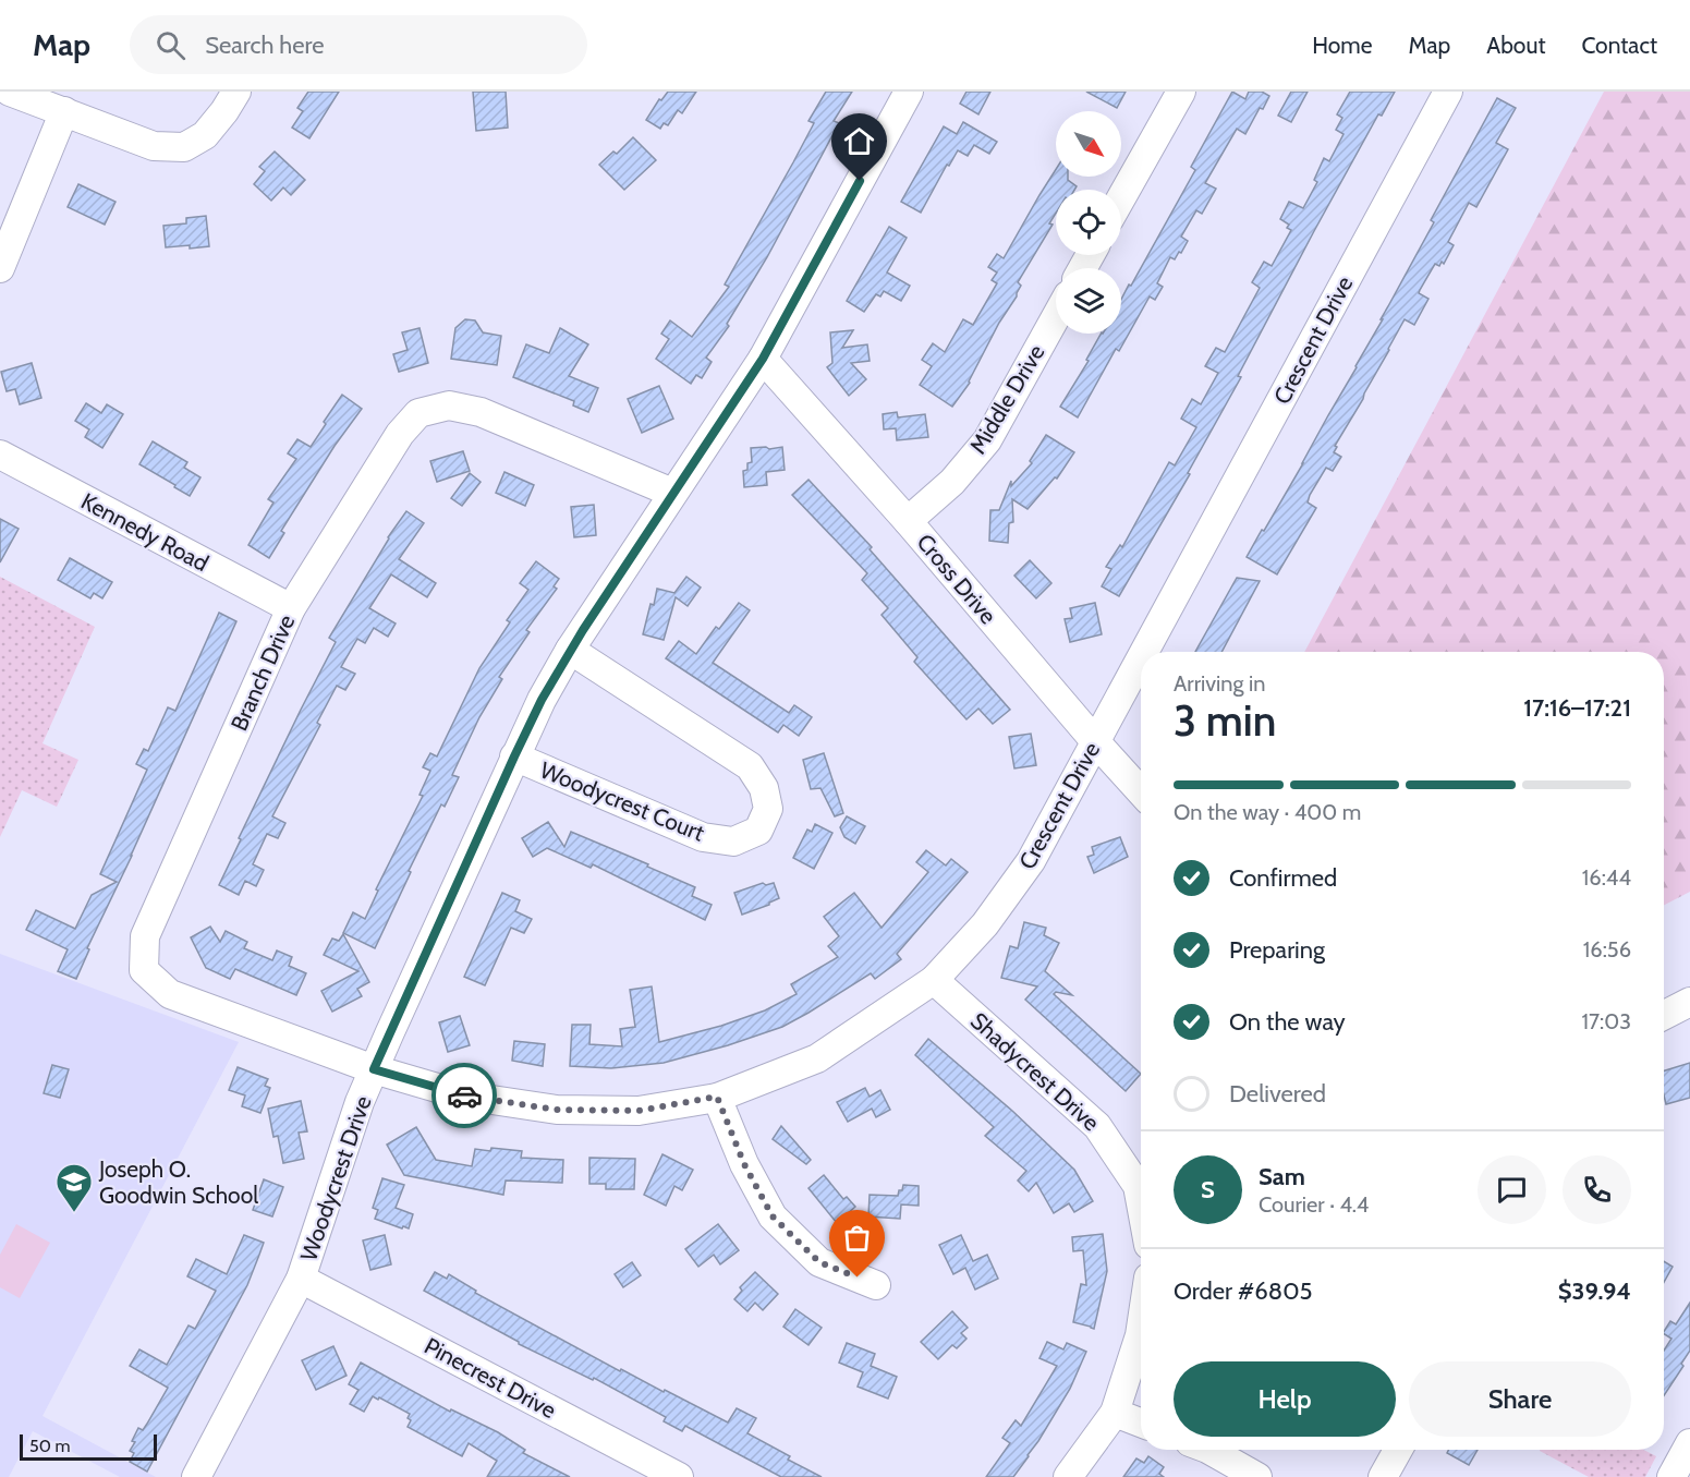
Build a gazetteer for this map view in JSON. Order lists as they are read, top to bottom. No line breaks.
{"streets":{"street":["Crescent Drive","Middle Drive","Kennedy Road","Cross Drive","Branch Drive","Woodycrest Court","Shadycrest Drive","Woodycrest Drive","Pinecrest Drive"]},"crossings":[["Crescent Drive","Cross Drive"],["Crescent Drive","Branch Drive"],["Crescent Drive","Shadycrest Drive"],["Crescent Drive","Woodycrest Drive"],["Middle Drive","Cross Drive"],["Kennedy Road","Branch Drive"],["Cross Drive","Woodycrest Drive"],["Branch Drive","Woodycrest Drive"],["Woodycrest Court","Woodycrest Drive"],["Woodycrest Drive","Pinecrest Drive"]],"places":{"school or university":["Joseph O. Goodwin School"]},"scale_bar":"50 m","north":"bottom right","page":{"header":"Map","search":"Search here","nav":["Home","Map","About","Contact"],"heading":["3 min","Arriving in","17:16–17:21"],"panel":["Sam","Courier · 4.4","Order #6805","$39.94"],"bar":"On the way · 400 m","list":[["Confirmed","16:44"],["Preparing","16:56"],["On the way","17:03"],"Delivered"],"round":"S","buttons":["Help","Share"],"scale":"50 m"}}
